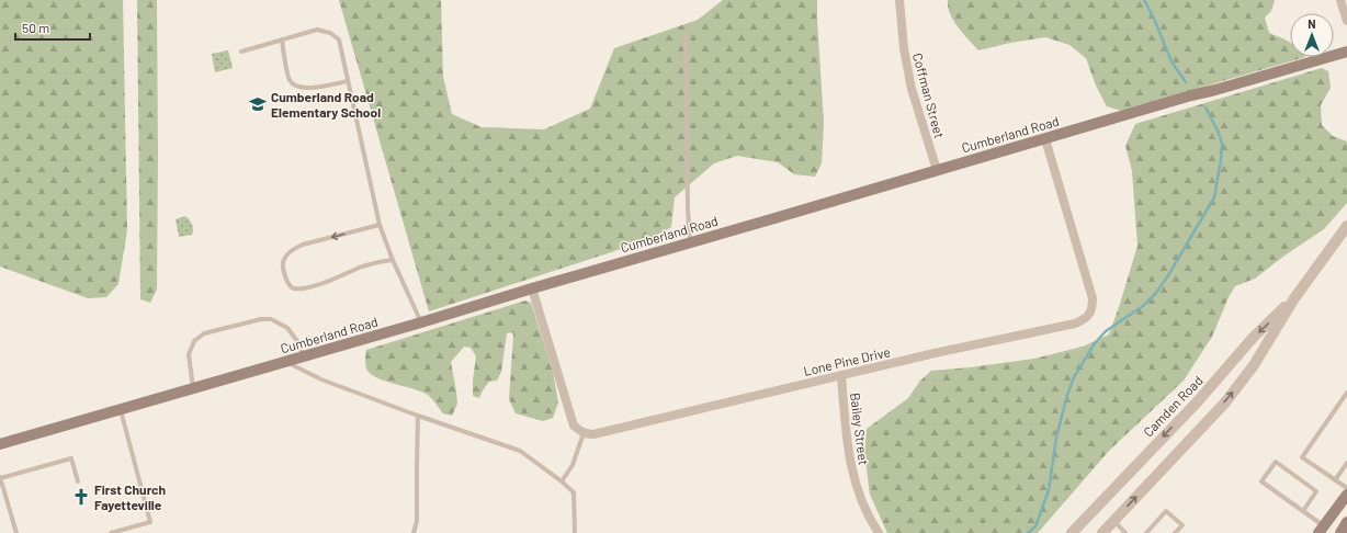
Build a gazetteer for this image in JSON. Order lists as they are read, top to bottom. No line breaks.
{"streets":{"main road":["Cumberland Road"],"street":["Coffman Street","Lone Pine Drive","Camden Road","Bailey Street"]},"crossings":[["Coffman Street","Cumberland Road"],["Cumberland Road","Lone Pine Drive"],["Lone Pine Drive","Bailey Street"]],"places":{"school or university":["Cumberland Road Elementary School"],"church":["First Church Fayetteville"]},"scale_bar":"50 m","north":"top"}
